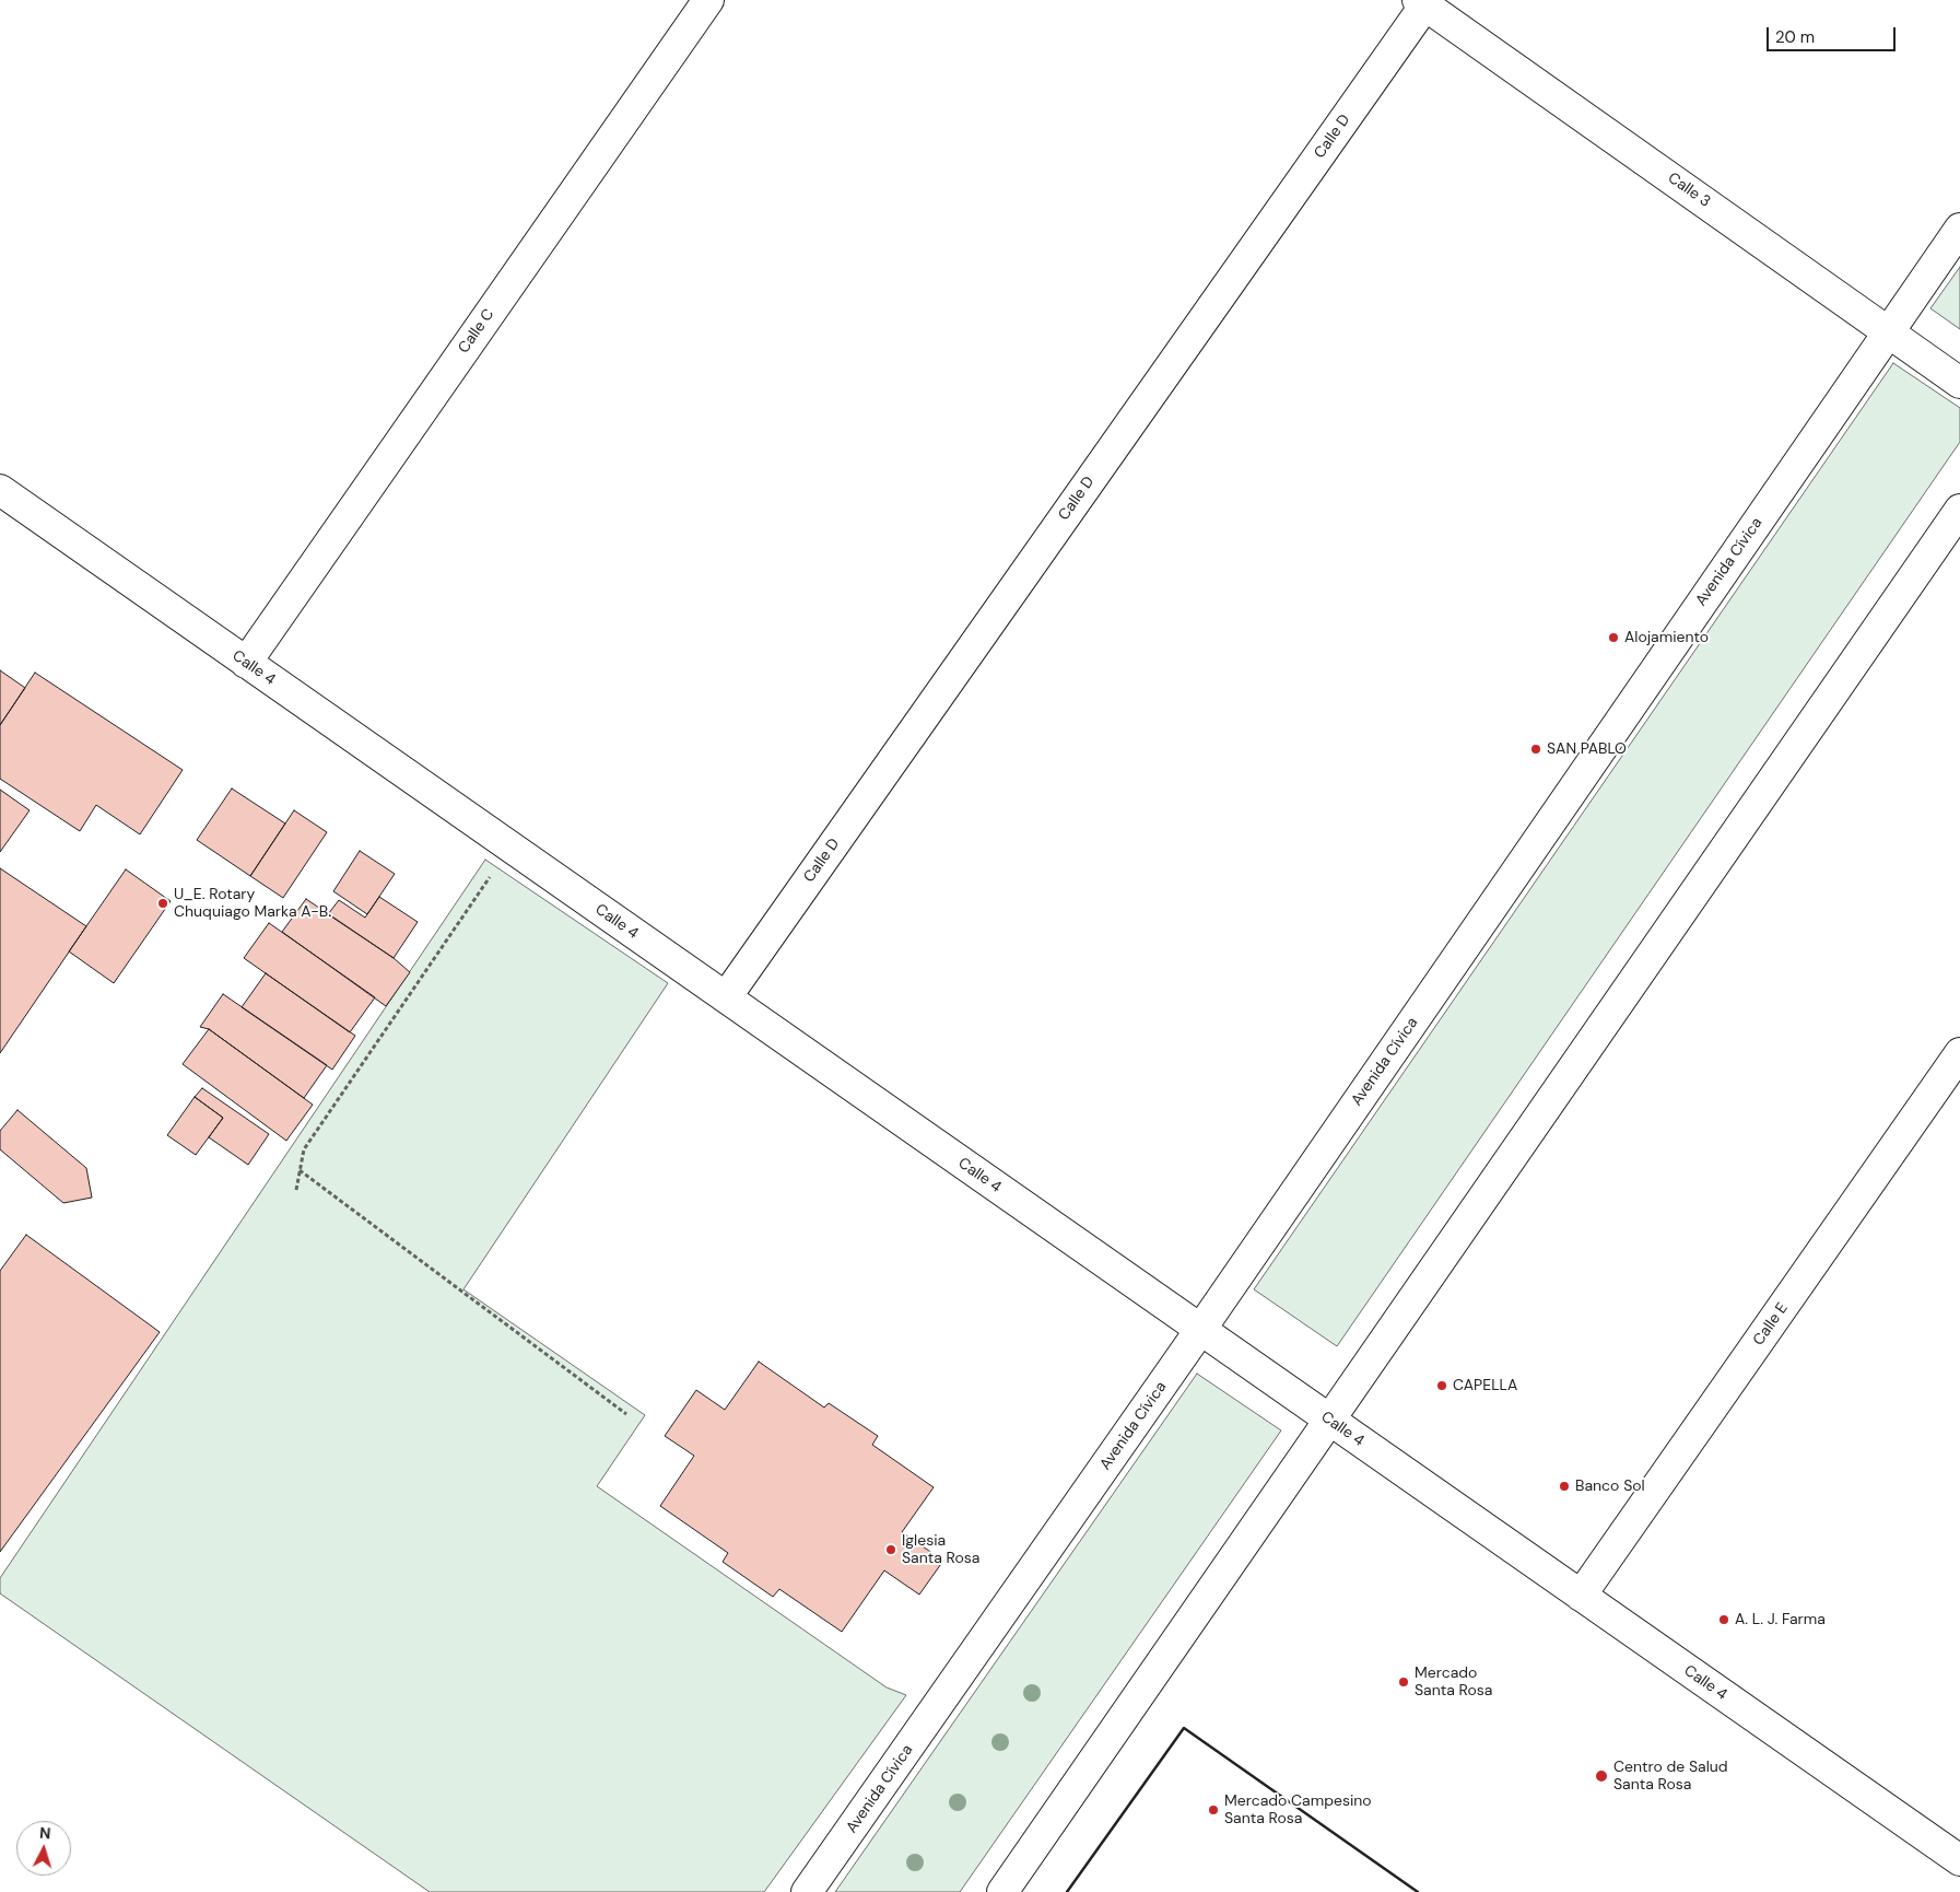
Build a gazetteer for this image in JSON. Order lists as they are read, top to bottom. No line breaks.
{"streets":{"street":["Calle D","Calle 3","Calle C","Avenida Cívica","Calle 4","Calle E"]},"crossings":[["Calle D","Calle 3"],["Calle D","Calle 4"],["Calle 3","Avenida Cívica"],["Calle C","Calle 4"],["Avenida Cívica","Calle 4"],["Calle 4","Calle E"]],"places":["Alojamiento","SAN PABLO","U_E. Rotary Chuquiago Marka A-B.","CAPELLA","Banco Sol","Iglesia Santa Rosa","A. L. J. Farma","Mercado Santa Rosa","Centro de Salud Santa Rosa","Mercado Campesino Santa Rosa"],"scale_bar":"20 m","north":"top"}
